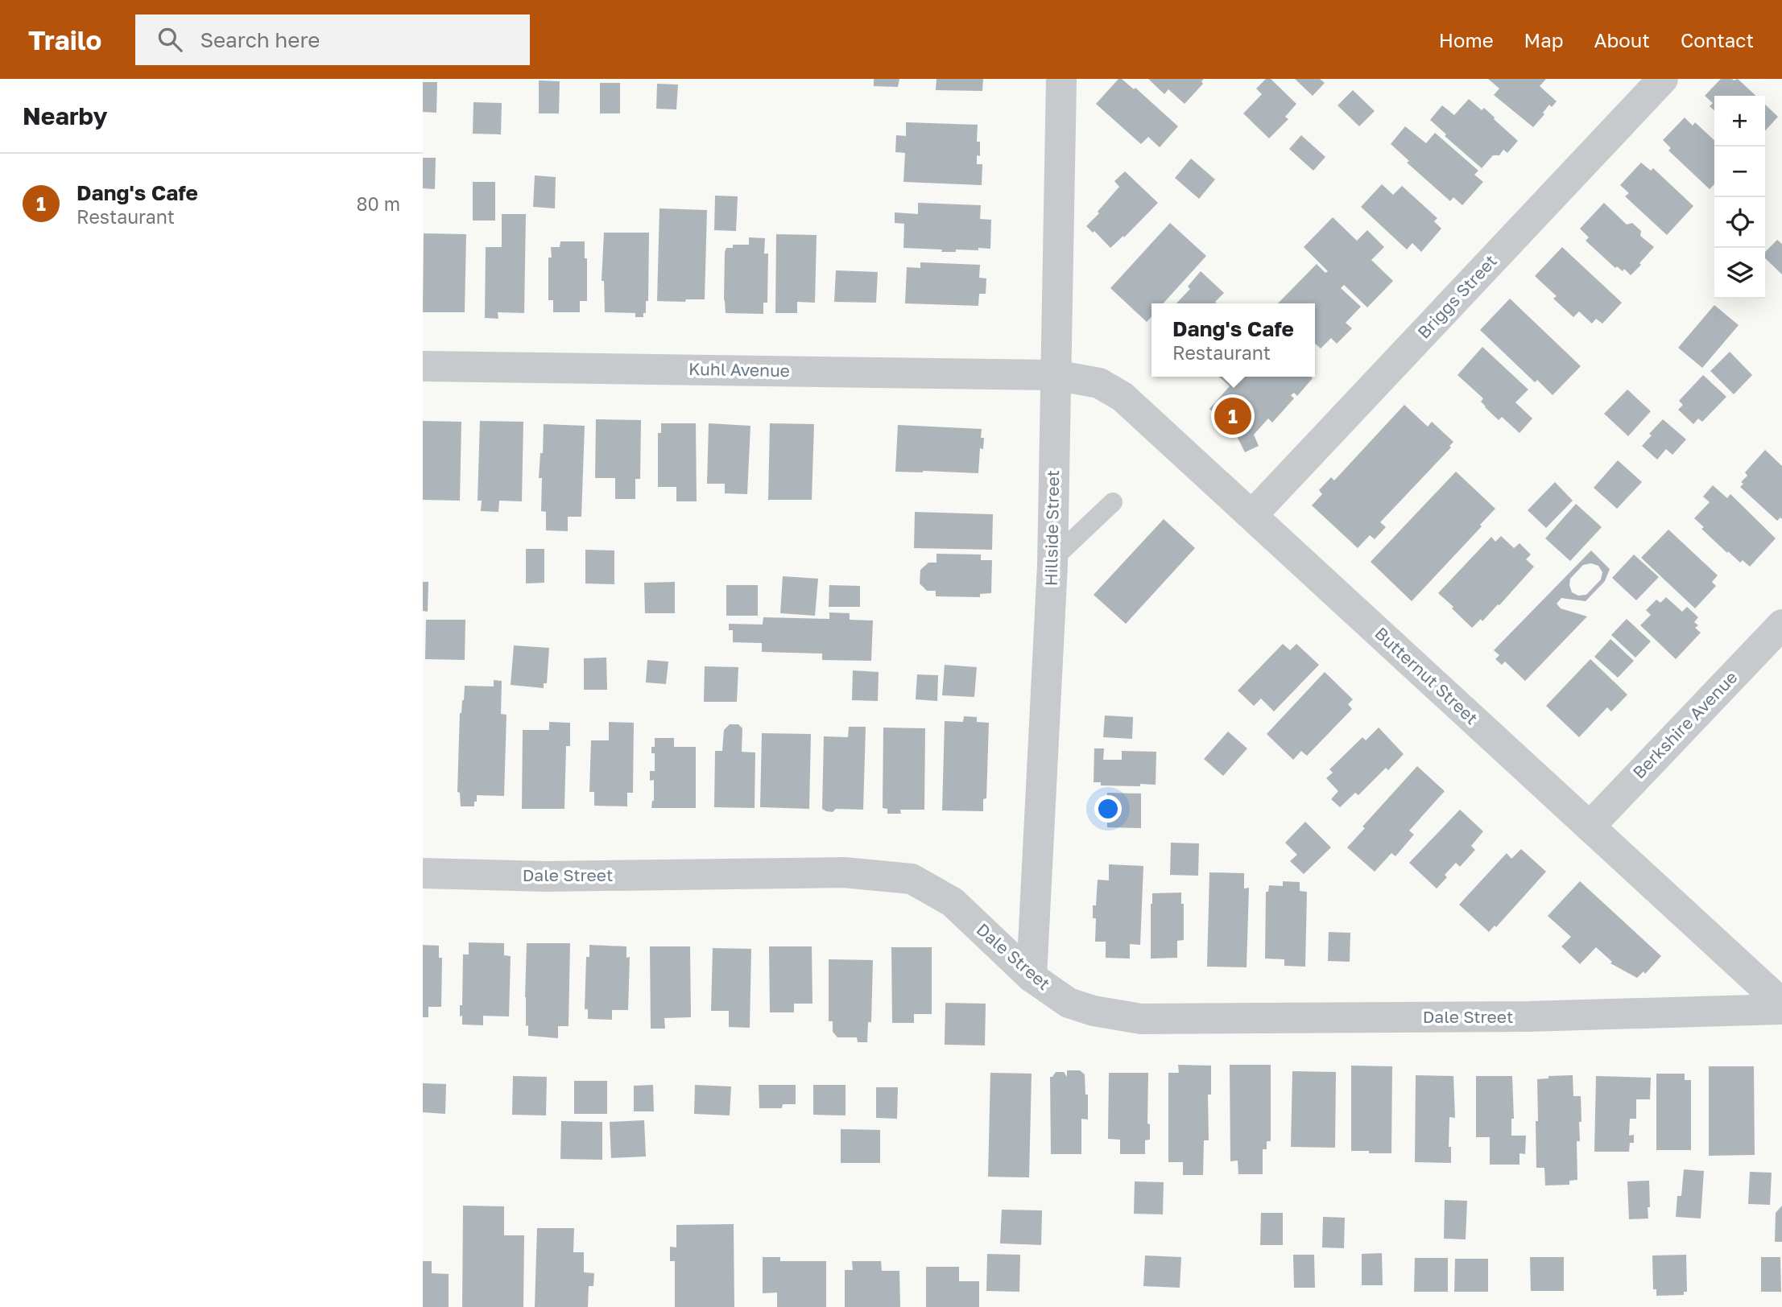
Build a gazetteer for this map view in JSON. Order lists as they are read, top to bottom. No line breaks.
{"streets":{"street":["Briggs Street","Kuhl Avenue","Hillside Street","Butternut Street","Berkshire Avenue","Dale Street"]},"crossings":[["Briggs Street","Butternut Street"],["Kuhl Avenue","Hillside Street"],["Kuhl Avenue","Butternut Street"],["Hillside Street","Butternut Street"],["Hillside Street","Dale Street"],["Butternut Street","Berkshire Avenue"]],"page":{"header":"Trailo","search":"Search here","nav":["Home","Map","About","Contact"],"heading":"Nearby","map_buttons":["+","−"],"list":[{"mark":"1","name":"Dang's Cafe","note":"Restaurant","value":"80 m"}],"popup":["Dang's Cafe","Restaurant"],"pins":"1"}}
